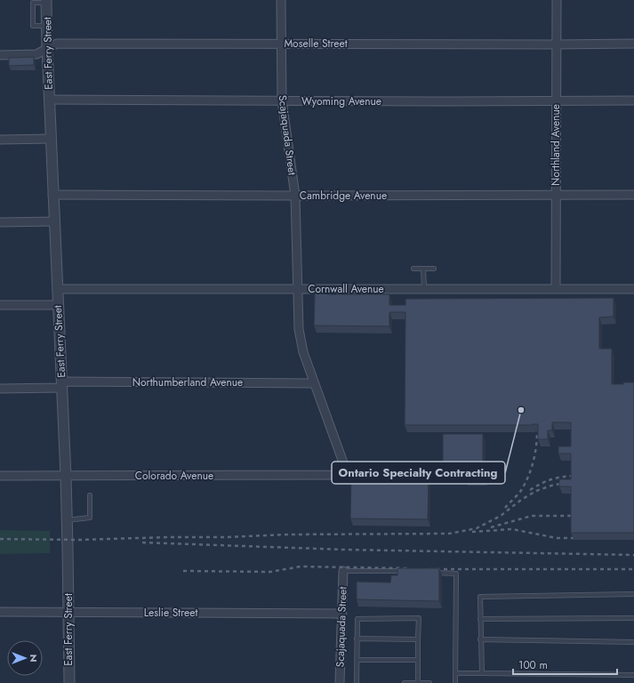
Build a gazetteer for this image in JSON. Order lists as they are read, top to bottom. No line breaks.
{"streets":{"street":["Moselle Street","East Ferry Street","Wyoming Avenue","Scajaquada Street","Northland Avenue","Cambridge Avenue","Cornwall Avenue","Northumberland Avenue","Colorado Avenue","Leslie Street"]},"crossings":[["Moselle Street","East Ferry Street"],["Moselle Street","Scajaquada Street"],["Moselle Street","Northland Avenue"],["East Ferry Street","Wyoming Avenue"],["East Ferry Street","Cambridge Avenue"],["East Ferry Street","Cornwall Avenue"],["East Ferry Street","Northumberland Avenue"],["East Ferry Street","Colorado Avenue"],["East Ferry Street","Leslie Street"],["Wyoming Avenue","Scajaquada Street"],["Wyoming Avenue","Northland Avenue"],["Scajaquada Street","Cambridge Avenue"],["Scajaquada Street","Cornwall Avenue"],["Scajaquada Street","Northumberland Avenue"],["Scajaquada Street","Colorado Avenue"],["Scajaquada Street","Leslie Street"],["Northland Avenue","Cambridge Avenue"],["Northland Avenue","Cornwall Avenue"]],"places":["Ontario Specialty Contracting"],"scale_bar":"100 m","north":"right"}
